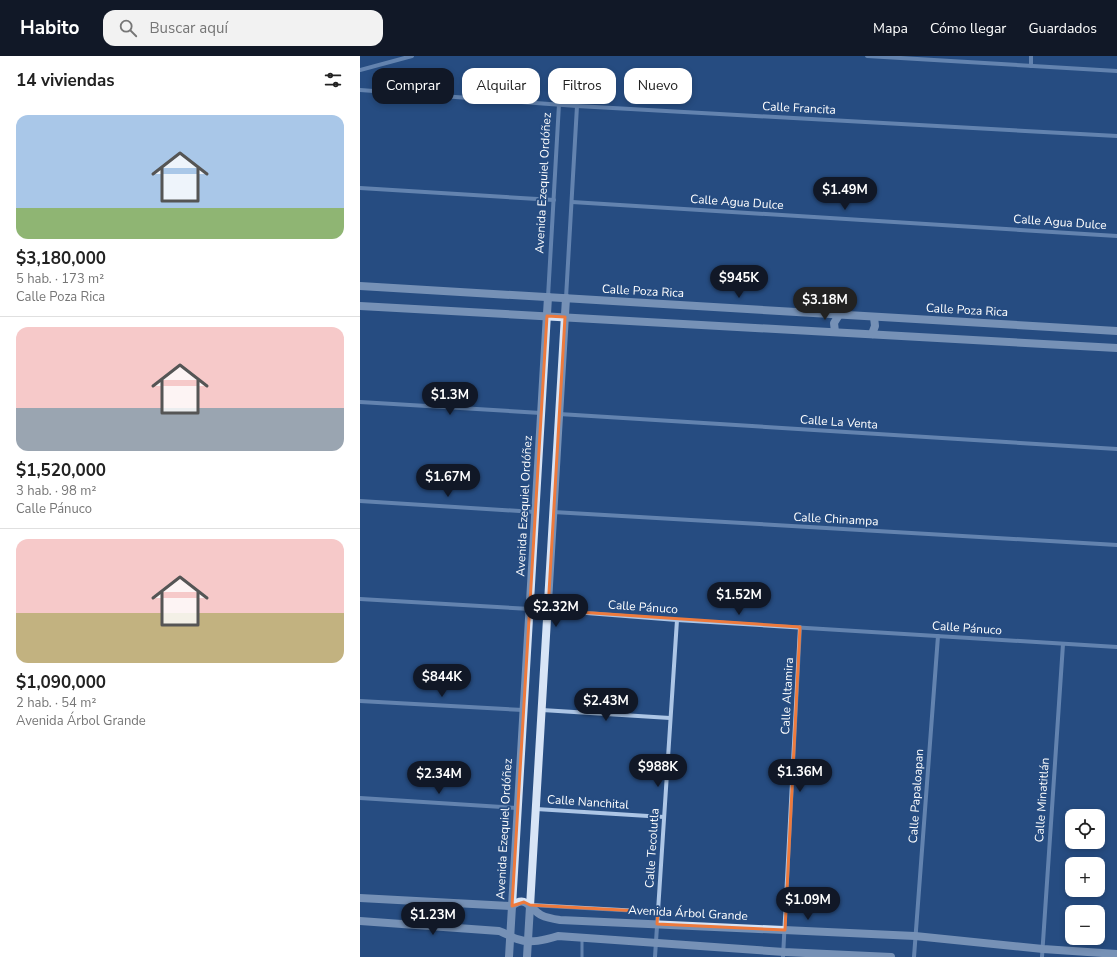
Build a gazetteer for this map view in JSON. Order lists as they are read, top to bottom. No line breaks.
{"streets":{"street":["Calle Francita","Avenida Ezequiel Ordóñez","Calle Agua Dulce","Calle Poza Rica","Calle La Venta","Calle Chinampa","Calle Pánuco","Calle Altamira","Calle Papaloapan","Calle Minatitlán","Calle Nanchital","Calle Tecolutla","Avenida Árbol Grande"]},"crossings":[["Calle Francita","Avenida Ezequiel Ordóñez"],["Avenida Ezequiel Ordóñez","Calle Poza Rica"],["Avenida Ezequiel Ordóñez","Calle Pánuco"],["Calle Pánuco","Calle Altamira"],["Calle Pánuco","Calle Papaloapan"],["Calle Pánuco","Calle Minatitlán"],["Calle Pánuco","Calle Tecolutla"],["Calle Altamira","Avenida Árbol Grande"],["Calle Papaloapan","Avenida Árbol Grande"],["Calle Minatitlán","Avenida Árbol Grande"],["Calle Nanchital","Calle Tecolutla"],["Calle Tecolutla","Avenida Árbol Grande"]],"page":{"header":"Habito","search":"Buscar aquí","nav":["Mapa","Cómo llegar","Guardados"],"heading":"14 viviendas","chip":["Comprar","Alquilar","Filtros","Nuevo"],"list":[{"name":"$3,180,000","note":"5 hab. · 173 m² · Calle Poza Rica"},{"name":"$1,520,000","note":"3 hab. · 98 m² · Calle Pánuco"},{"name":"$1,090,000","note":"2 hab. · 54 m² · Avenida Árbol Grande"}],"price":["$1.49M","$945K","$3.18M","$1.3M","$1.67M","$1.52M","$2.32M","$844K","$2.43M","$988K","$1.36M","$2.34M","$1.09M","$1.23M"],"map_buttons":["+","−"]}}
